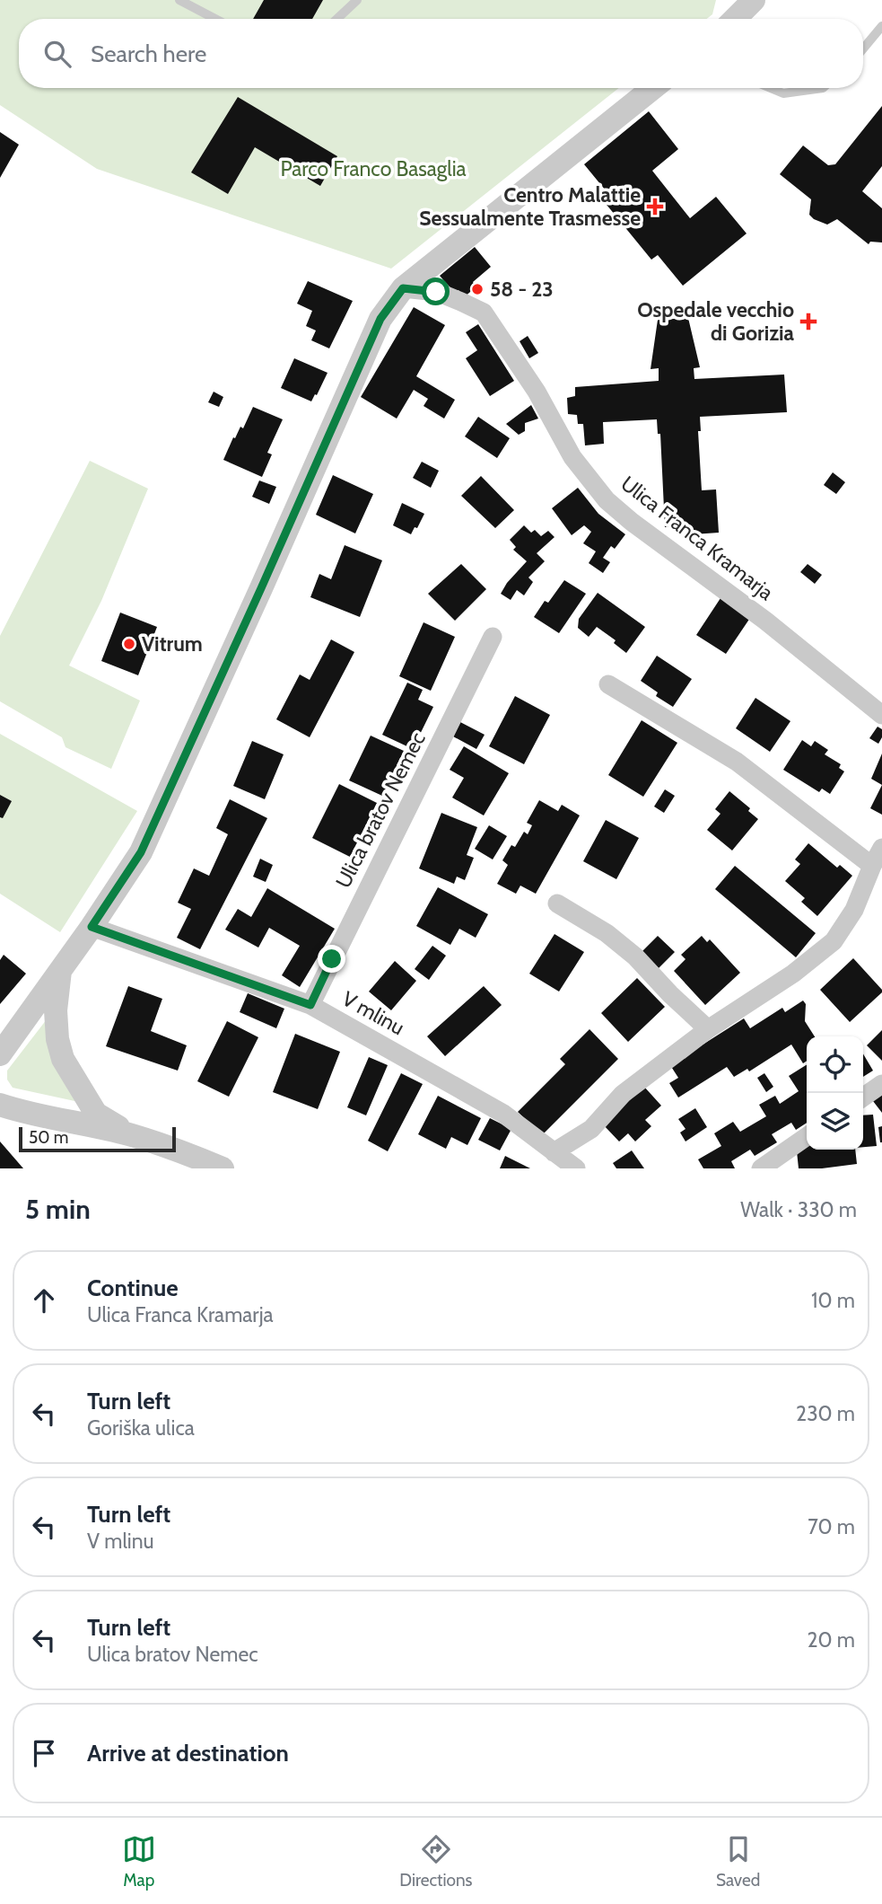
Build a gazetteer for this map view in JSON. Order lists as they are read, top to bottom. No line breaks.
{"streets":{"street":["Ulica Franca Kramarja","Ulica bratov Nemec","V mlinu"]},"crossings":[["Ulica bratov Nemec","V mlinu"]],"parks":["Parco Franco Basaglia"],"places":{"health":["Centro Malattie Sessualmente Trasmesse","Ospedale vecchio di Gorizia"],"other":["58 - 23","Vitrum"]},"scale_bar":"50 m","page":{"search":"Search here","scale":"50 m","heading":["5 min","Walk · 330 m"],"list":[["Continue","Ulica Franca Kramarja","10 m"],["Turn left","Goriška ulica","230 m"],["Turn left","V mlinu","70 m"],["Turn left","Ulica bratov Nemec","20 m"],"Arrive at destination"],"nav":["Map","Directions","Saved"]}}
